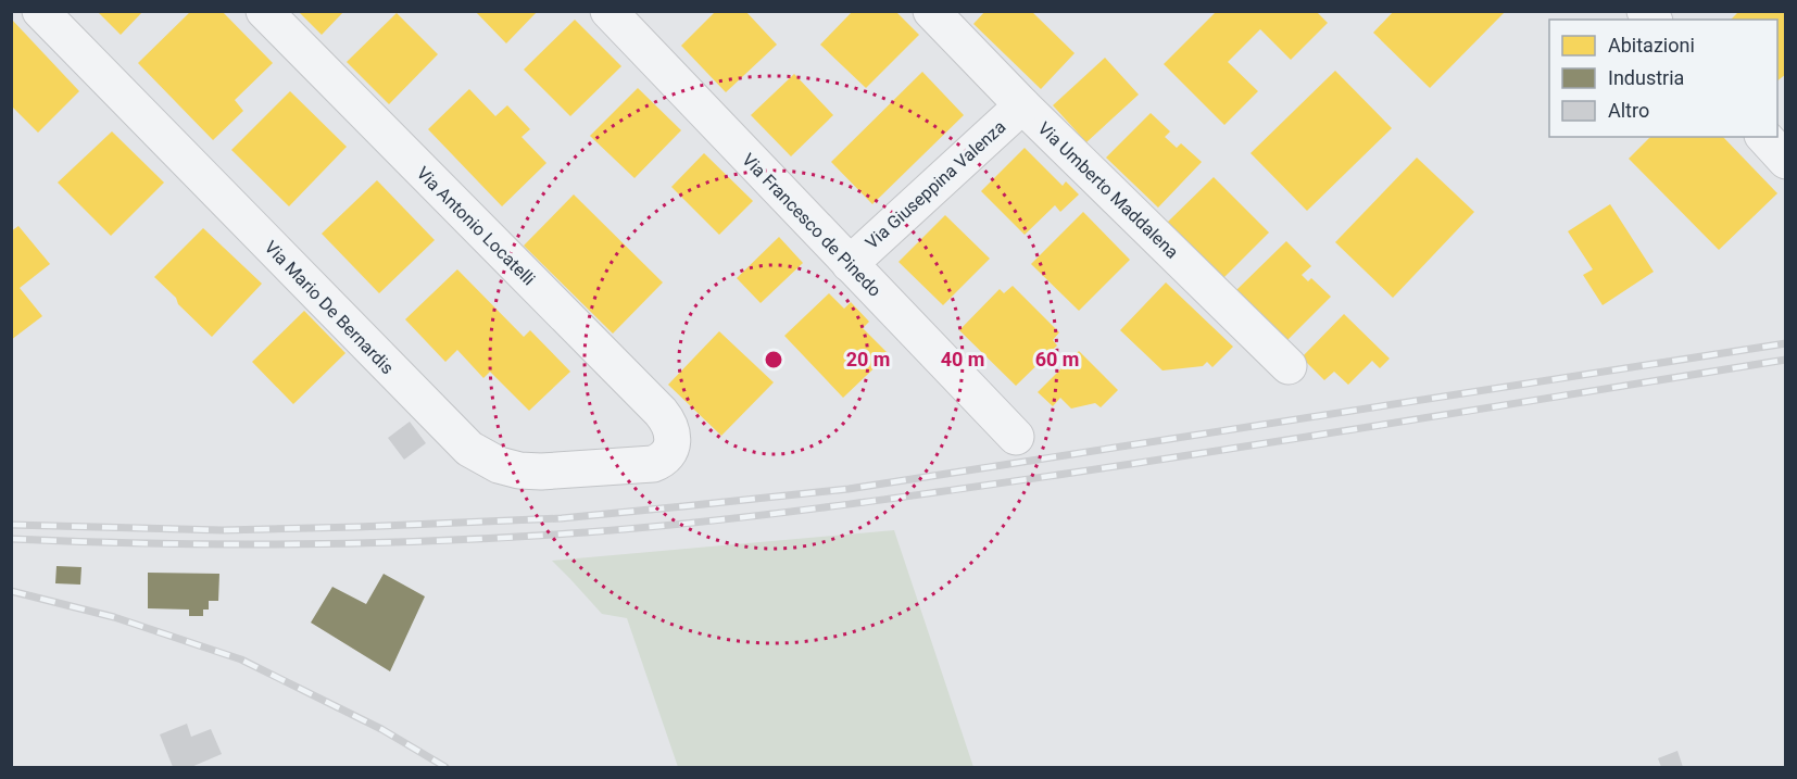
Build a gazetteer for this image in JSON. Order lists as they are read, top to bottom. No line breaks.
{"streets":{"street":["Via Giuseppina Valenza","Via Umberto Maddalena","Via Francesco de Pinedo","Via Antonio Locatelli","Via Mario De Bernardis"]},"crossings":[["Via Giuseppina Valenza","Via Umberto Maddalena"],["Via Giuseppina Valenza","Via Francesco de Pinedo"],["Via Antonio Locatelli","Via Mario De Bernardis"]],"legend":["Abitazioni","Industria","Altro"],"rings":["20 m","40 m","60 m"]}
